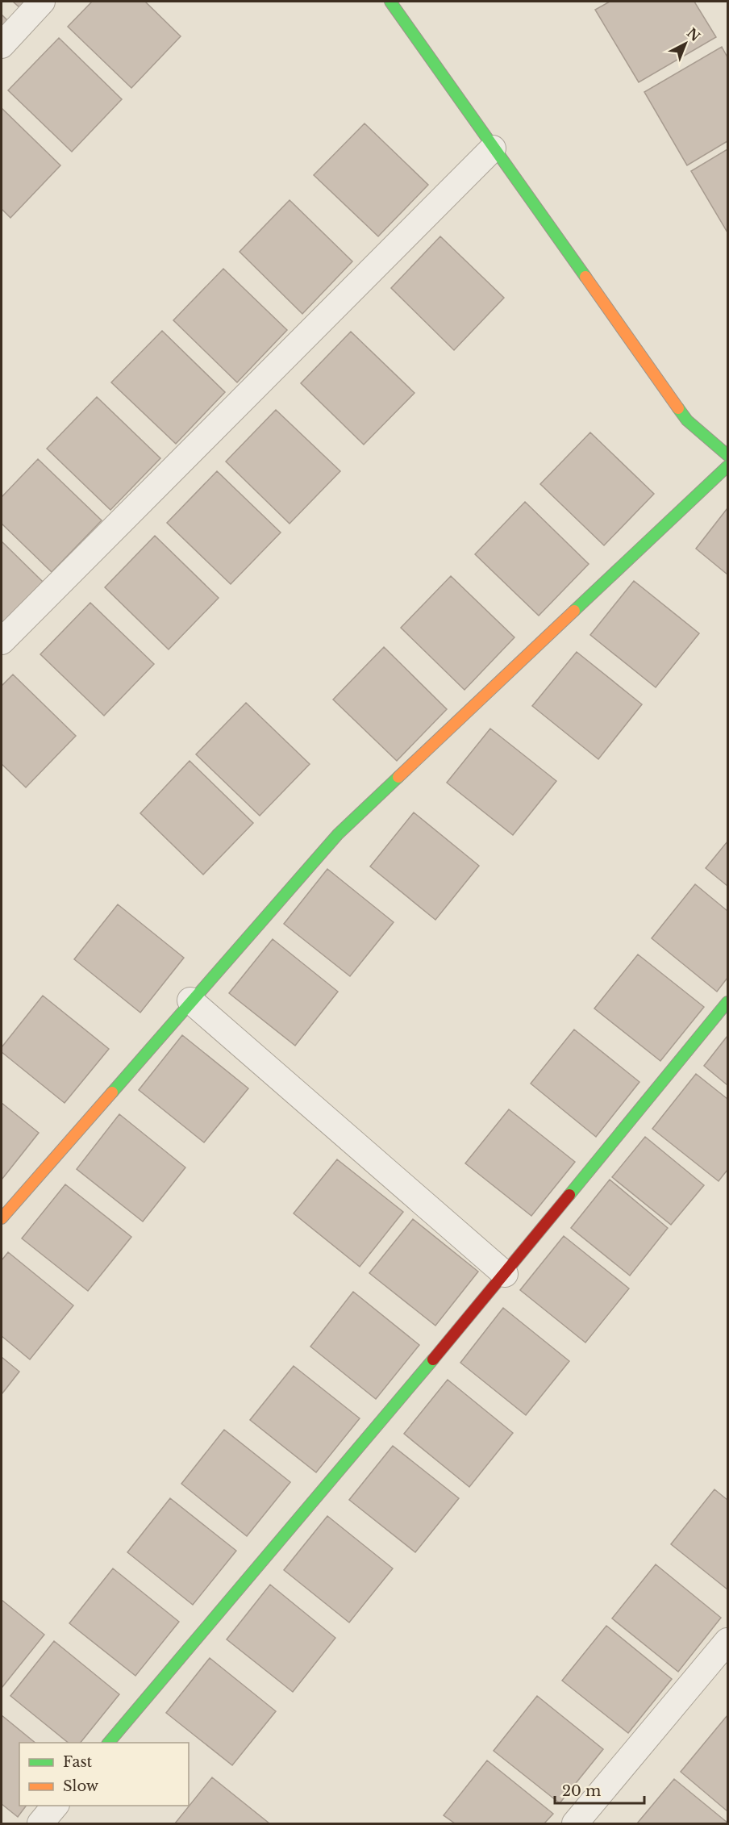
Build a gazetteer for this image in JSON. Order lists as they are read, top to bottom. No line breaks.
{"legend":["Fast","Slow"],"scale_bar":"20 m","north":"top right"}
